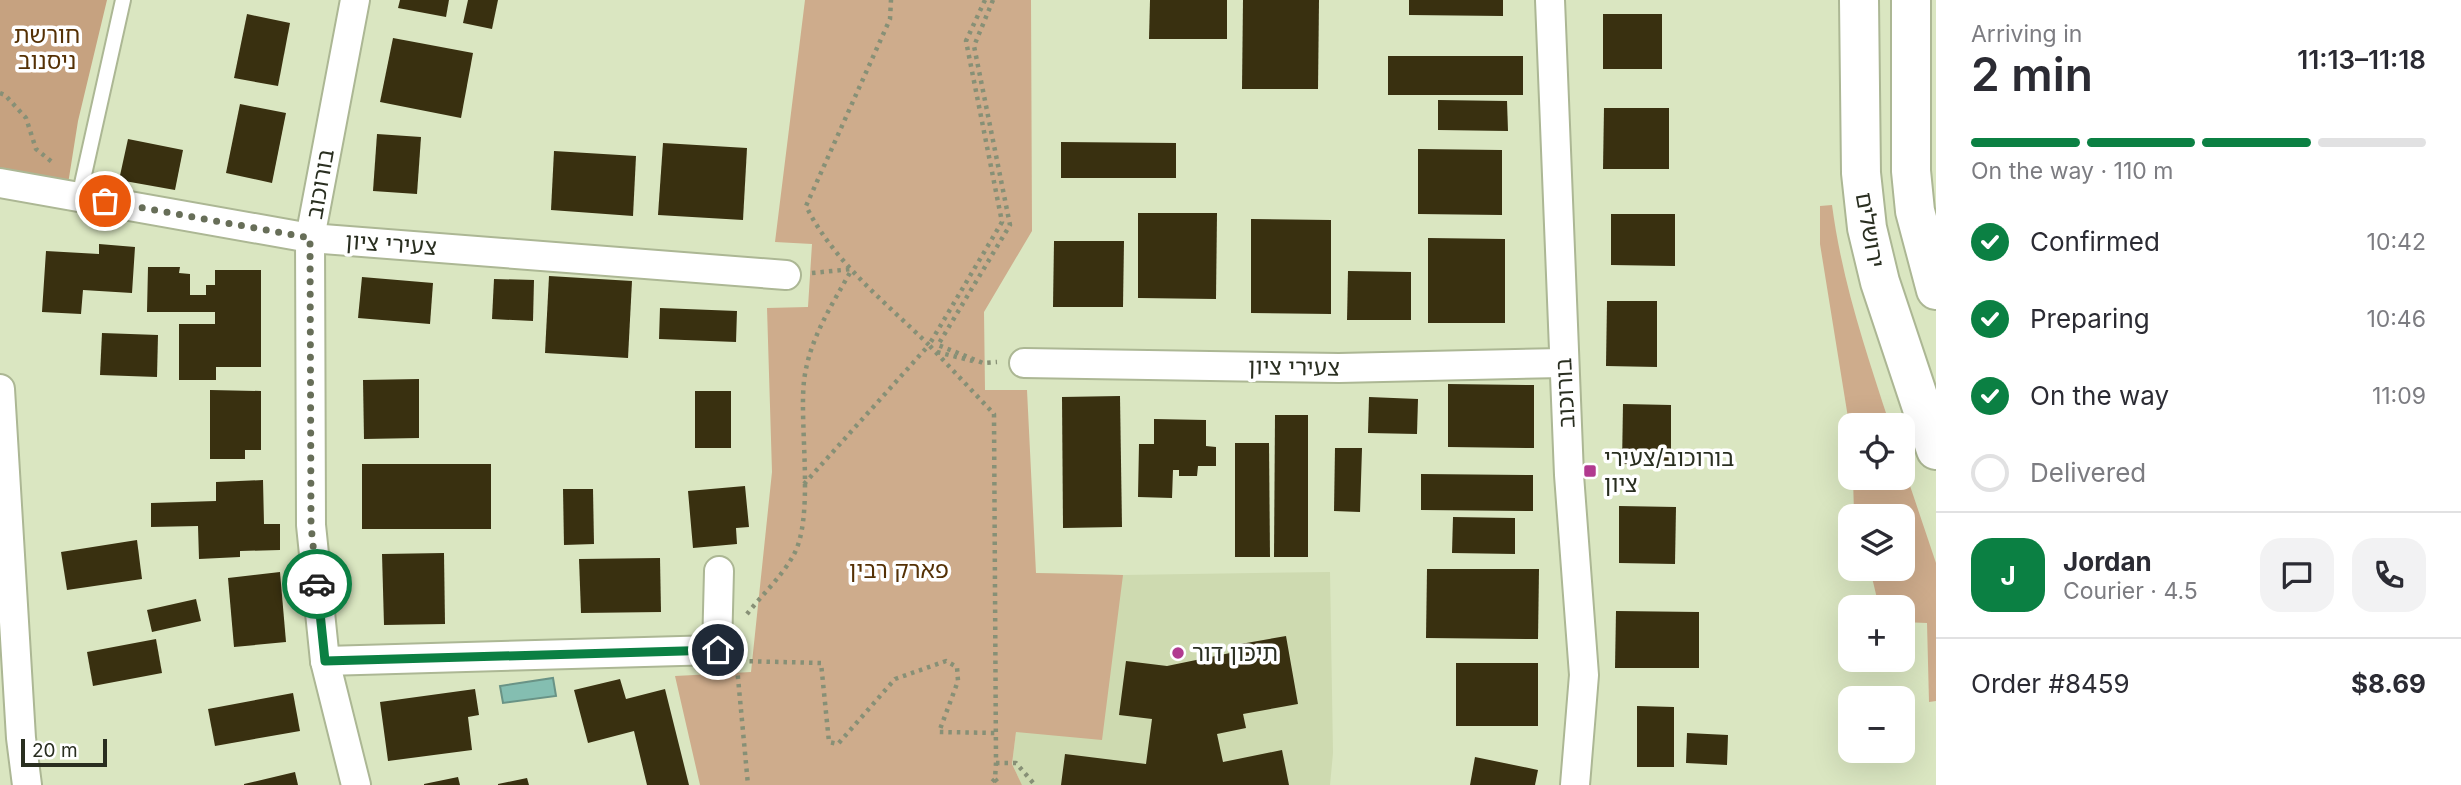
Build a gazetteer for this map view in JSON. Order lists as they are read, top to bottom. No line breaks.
{"streets":{"main road":["ירושלים"],"street":["בורוכוב","צעירי ציון"]},"crossings":[["בורוכוב","צעירי ציון"]],"parks":["חורשת ניסנוב","פארק רבין"],"places":{"transit":["בורוכוב/צעירי ציון"],"other":["תיכון דור"]},"scale_bar":"20 m","page":{"heading":["2 min","Arriving in","11:13–11:18"],"panel":["Jordan","Courier · 4.5","Order #8459","$8.69"],"bar":"On the way · 110 m","list":[["Confirmed","10:42"],["Preparing","10:46"],["On the way","11:09"],"Delivered"],"map_buttons":["+","−"],"round":"J","scale":"20 m"}}
